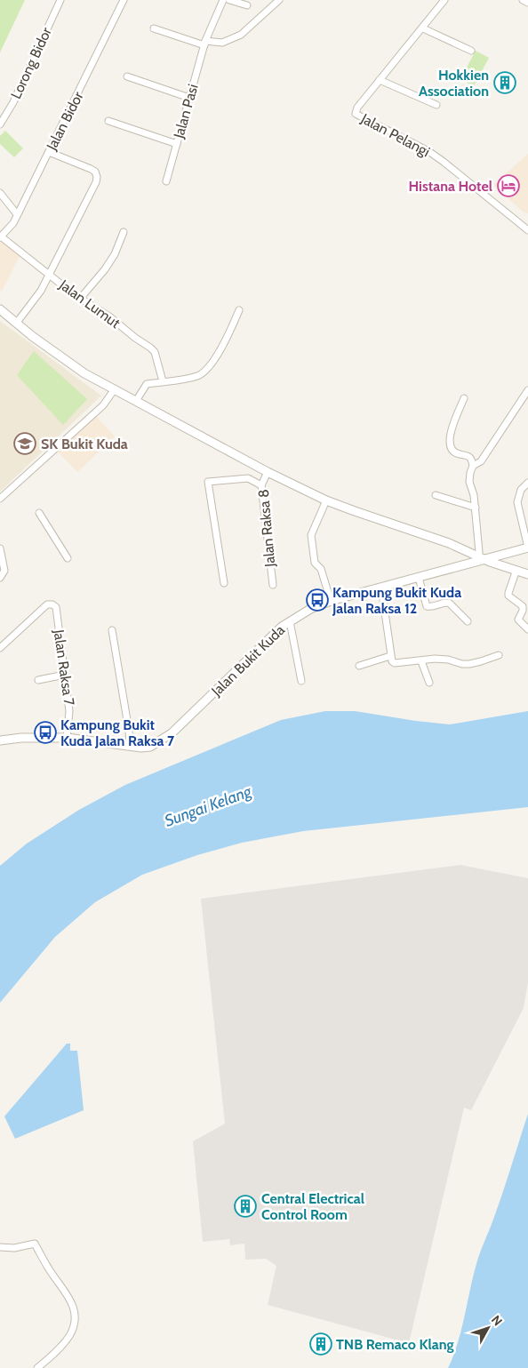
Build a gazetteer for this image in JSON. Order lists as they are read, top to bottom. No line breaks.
{"streets":{"street":["Lorong Bidor","Jalan Pasi","Jalan Bidor","Jalan Pelangi","Jalan Lumut","Jalan Raksa 8","Jalan Bukit Kuda","Jalan Raksa 7"]},"crossings":[["Jalan Bidor","Jalan Lumut"],["Jalan Bukit Kuda","Jalan Raksa 7"]],"water":["Sungai Kelang"],"places":{"building":["Hokkien Association","Central Electrical Control Room","TNB Remaco Klang"],"hotel":["Histana Hotel"],"school or university":["SK Bukit Kuda"],"bus stop":["Kampung Bukit Kuda Jalan Raksa 12","Kampung Bukit Kuda Jalan Raksa 7"]},"north":"top right"}
